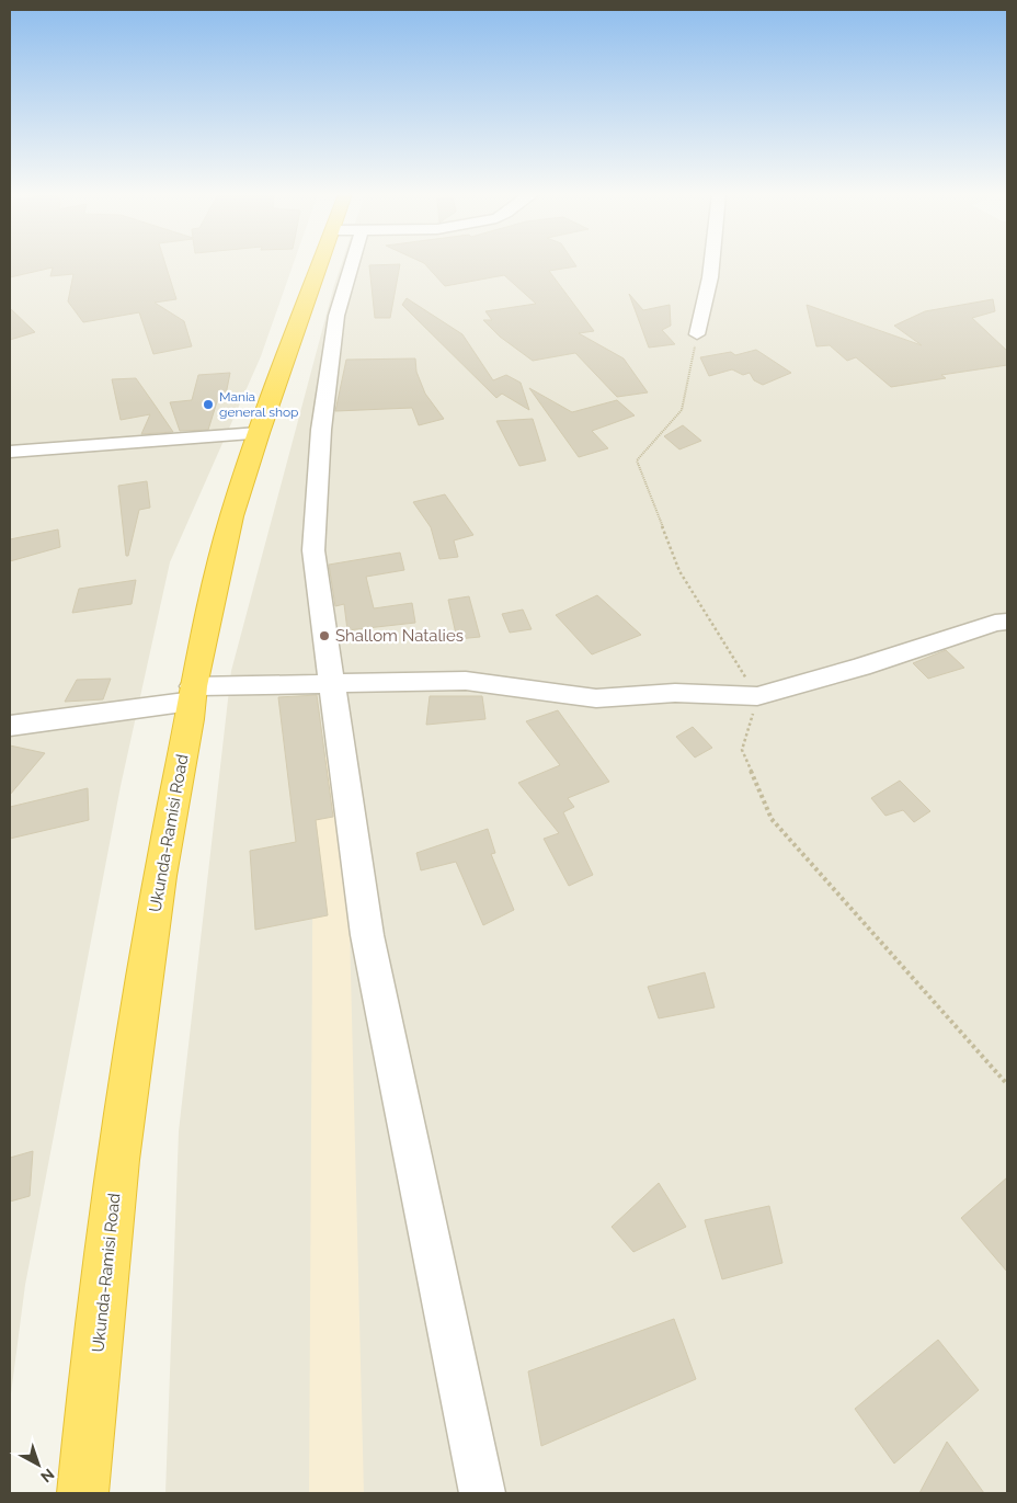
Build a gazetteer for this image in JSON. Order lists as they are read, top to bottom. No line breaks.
{"streets":{"highway":["Ukunda-Ramisi Road"]},"places":["Mania general shop","Shallom Natalies"],"north":"bottom right"}
